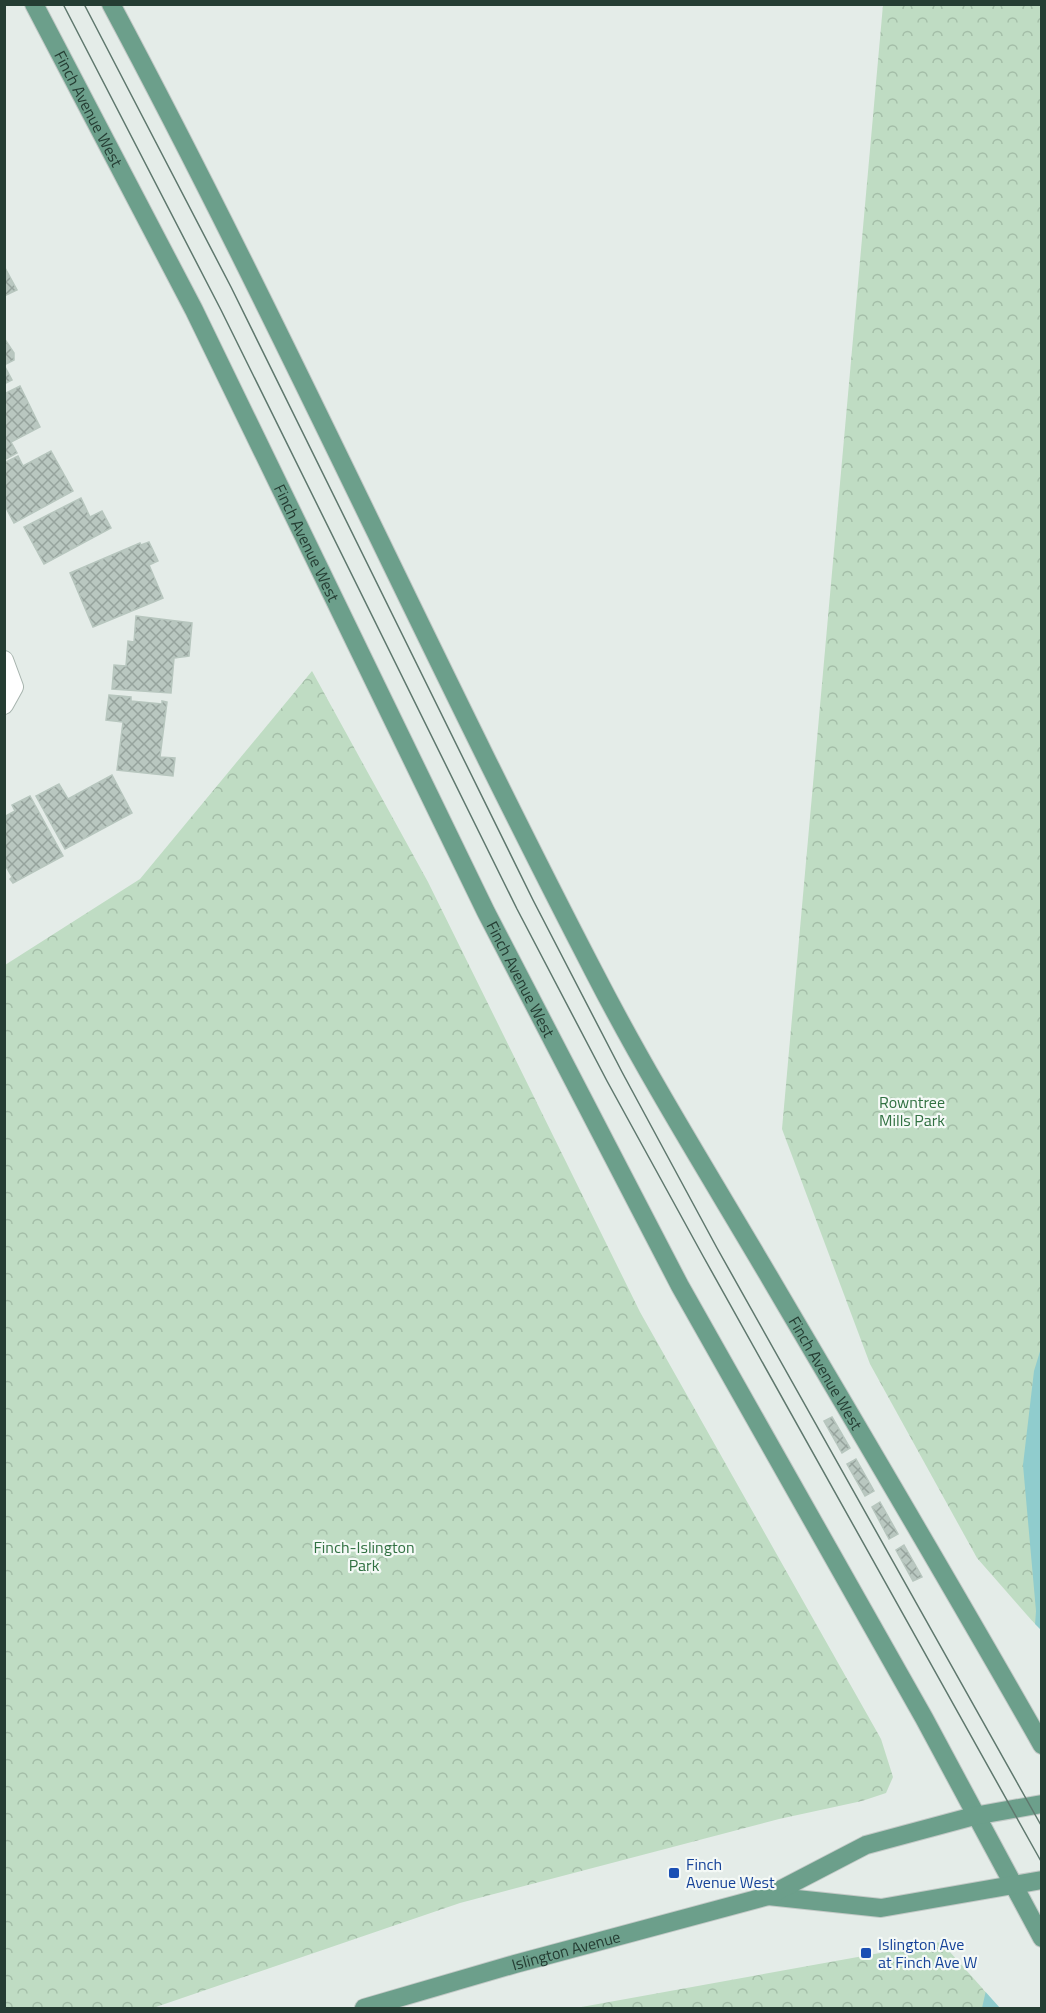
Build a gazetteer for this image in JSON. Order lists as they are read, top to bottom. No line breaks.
{"streets":{"main road":["Finch Avenue West","Islington Avenue"]},"crossings":[["Finch Avenue West","Islington Avenue"]],"parks":["Rowntree Mills Park","Finch-Islington Park"],"places":{"transit":["Finch Avenue West","Islington Ave at Finch Ave W"]}}
